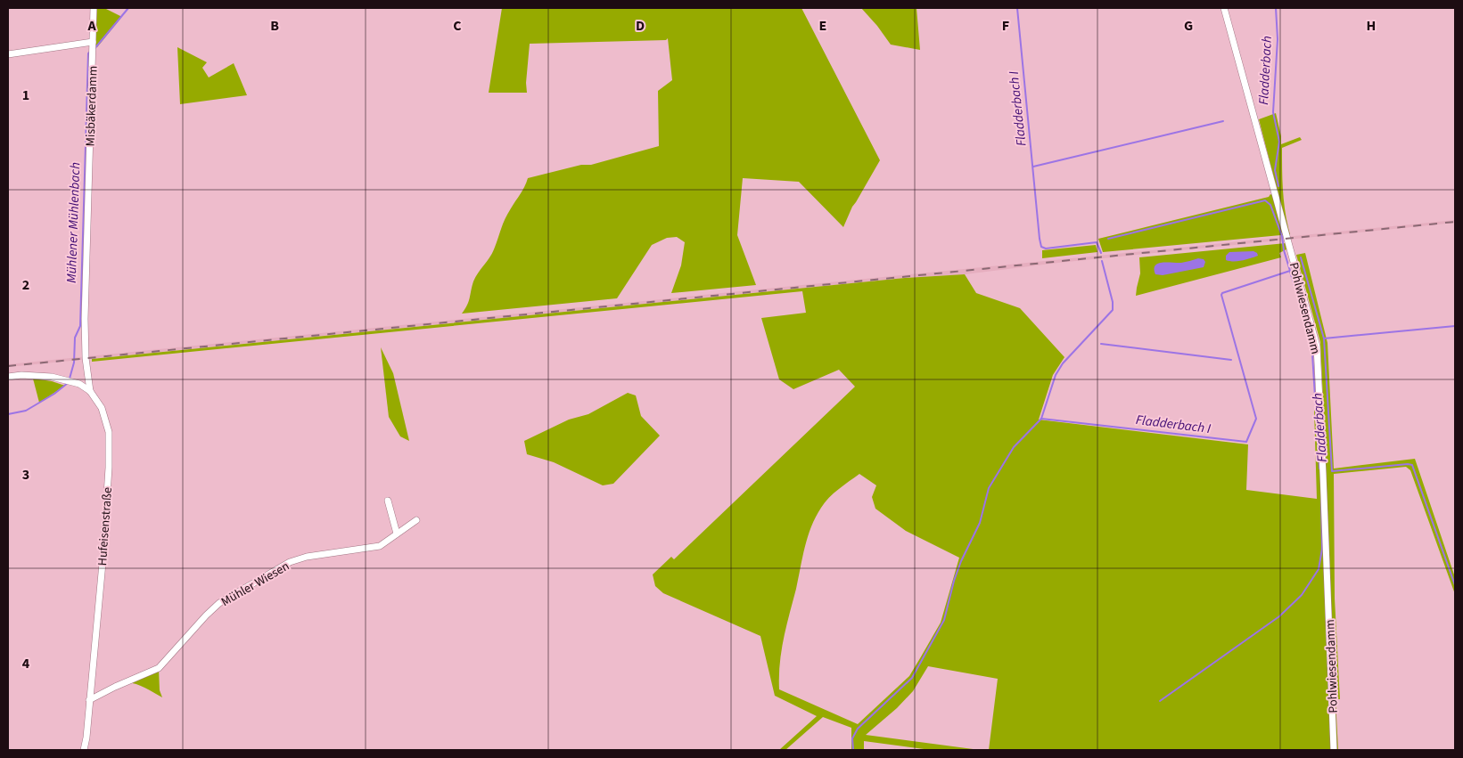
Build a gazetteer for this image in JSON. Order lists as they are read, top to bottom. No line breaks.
{"streets":{"street":["Misbäkerdamm","Pohlwiesendamm","Hufeisenstraße","Mühler Wiesen"]},"crossings":[["Misbäkerdamm","Hufeisenstraße"],["Hufeisenstraße","Mühler Wiesen"]],"water":["Fladderbach","Fladderbach I","Mühlener Mühlenbach"],"grid":{"columns":["A","B","C","D","E","F","G","H"],"rows":["1","2","3","4"]}}
